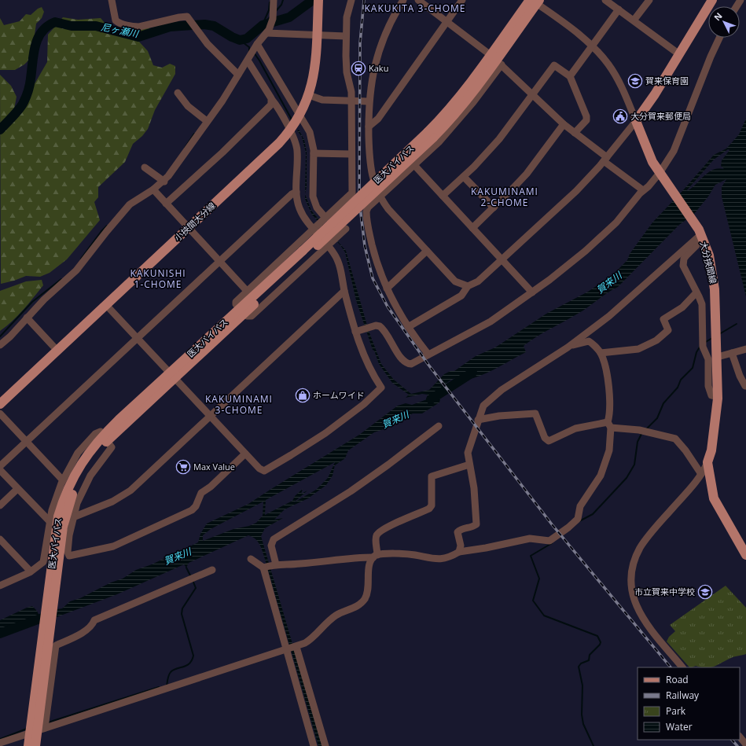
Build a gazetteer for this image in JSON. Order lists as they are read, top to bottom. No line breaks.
{"streets":{"main road":["医大バイパス","小挾間大分線","大分挾間線"]},"districts":["KAKUKITA 3-CHOME","KAKUMINAMI 2-CHOME","KAKUNISHI 1-CHOME","KAKUMINAMI 3-CHOME"],"water":["尼ヶ瀬川","賀来川"],"places":{"station":["Kaku"],"school or university":["賀来保育園","市立賀来中学校"],"public building":["大分賀来郵便局"],"shop":["ホームワイド"],"supermarket":["Max Value"]},"legend":["Road","Railway","Park","Water"],"north":"top left"}
